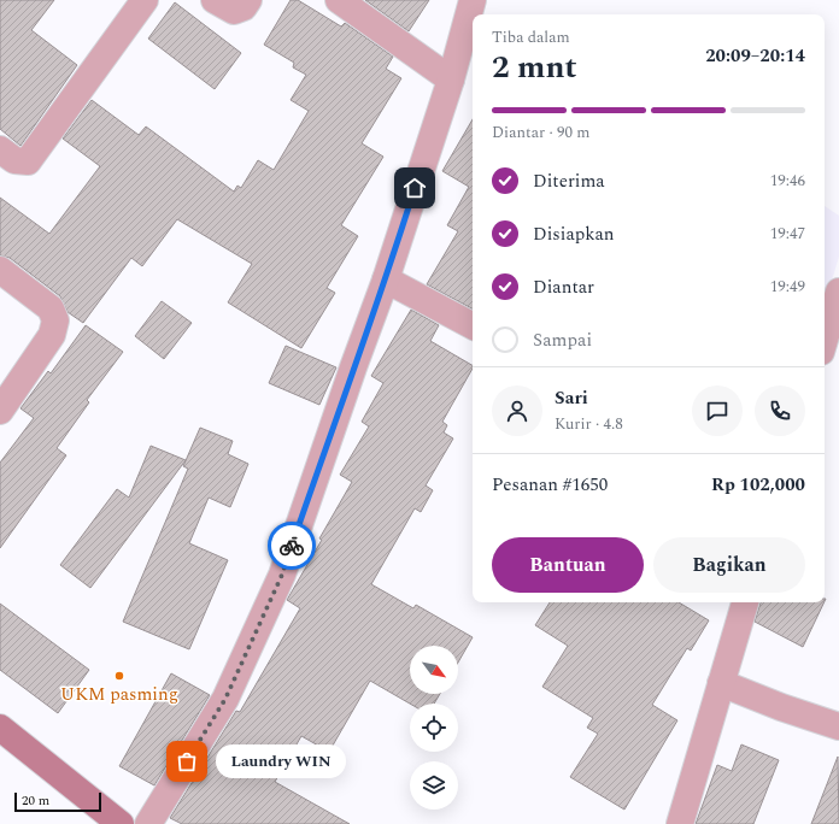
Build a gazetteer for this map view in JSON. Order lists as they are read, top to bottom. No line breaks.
{"places":["UKM pasming","Laundry WIN"],"scale_bar":"20 m","north":"bottom right","page":{"heading":["2 mnt","Tiba dalam","20:09–20:14"],"panel":["Sari","Kurir · 4.8","Pesanan #1650","Rp 102,000"],"bar":"Diantar · 90 m","list":[["Diterima","19:46"],["Disiapkan","19:47"],["Diantar","19:49"],"Sampai"],"buttons":["Bantuan","Bagikan"],"bubble":"Laundry WIN","scale":"20 m"}}
